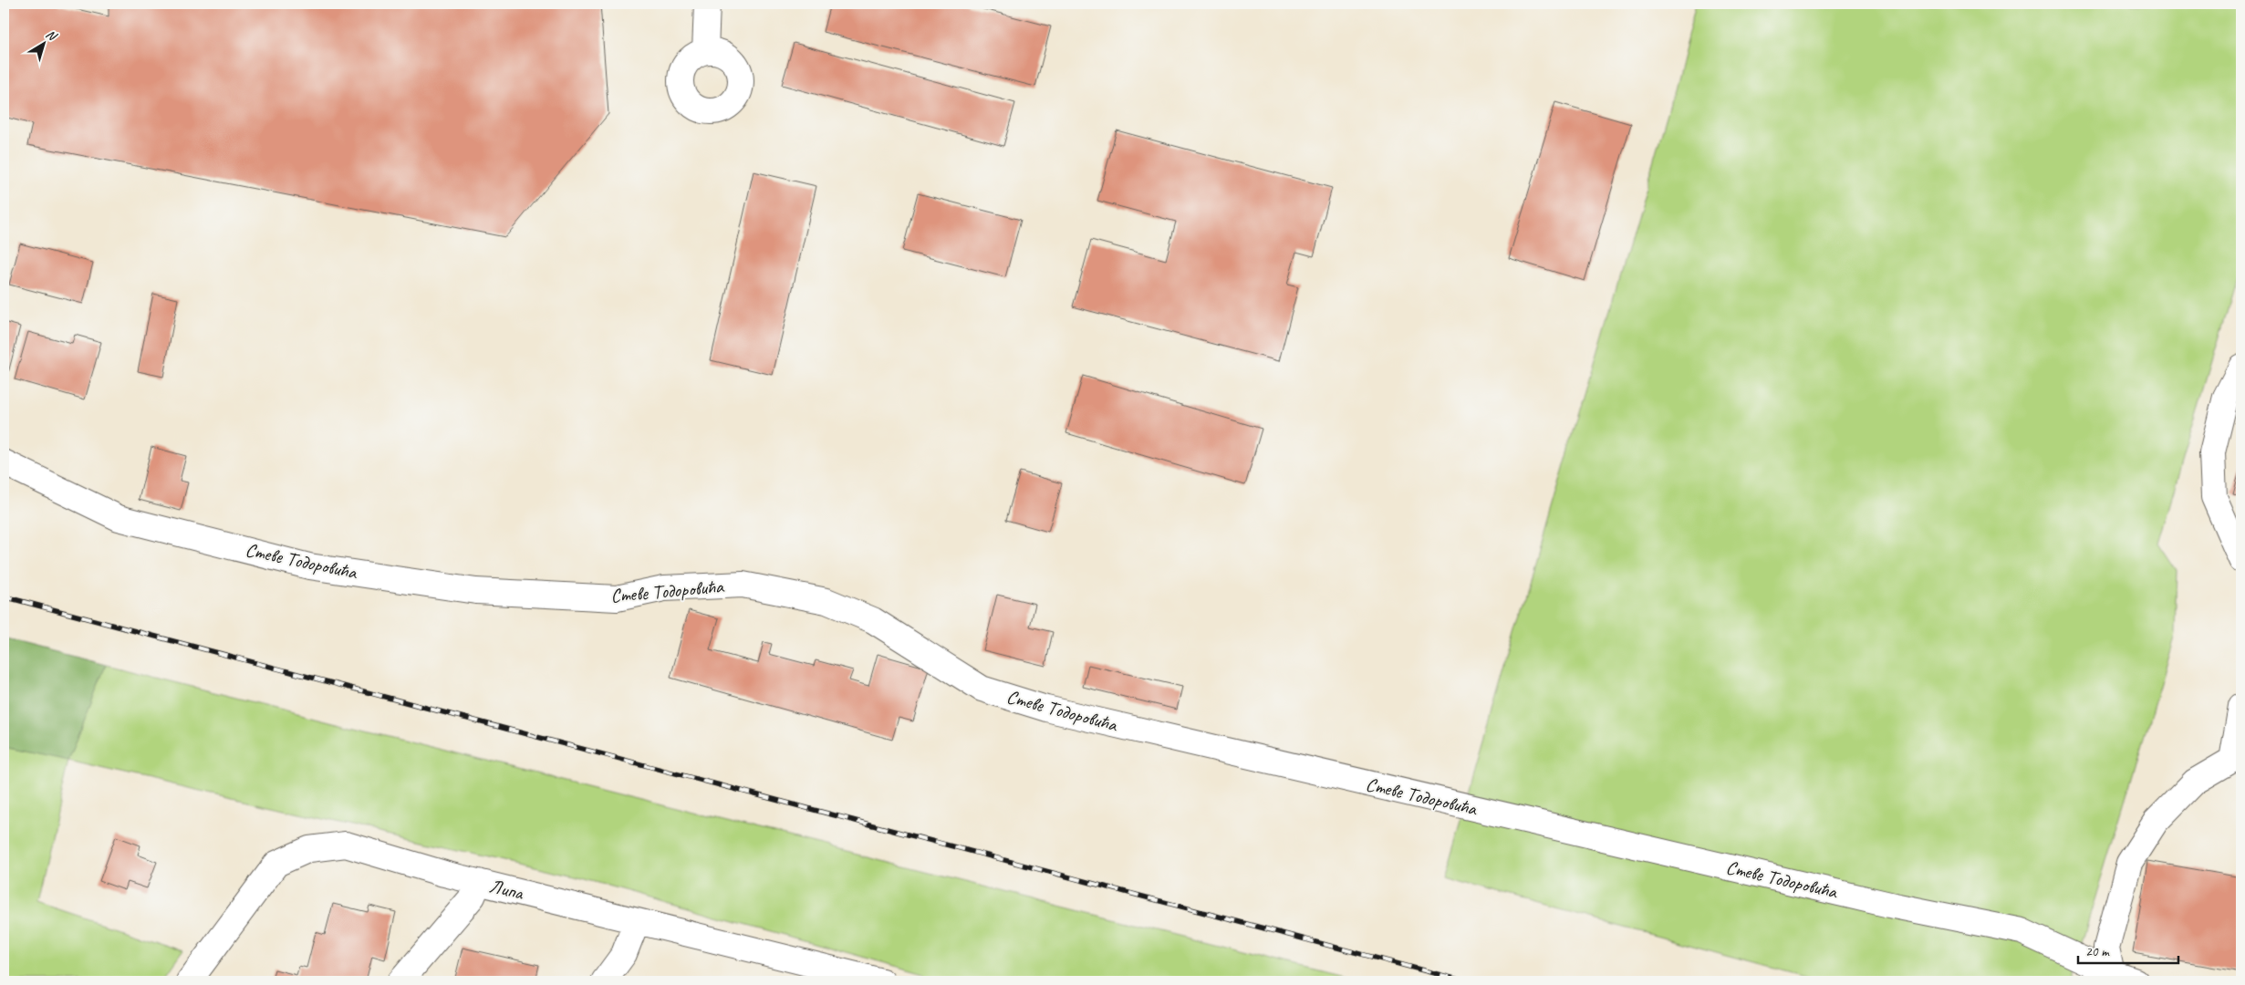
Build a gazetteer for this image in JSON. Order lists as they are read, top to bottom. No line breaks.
{"streets":{"street":["Стеве Тодоровића","Липа"]},"scale_bar":"20 m","north":"top right"}
